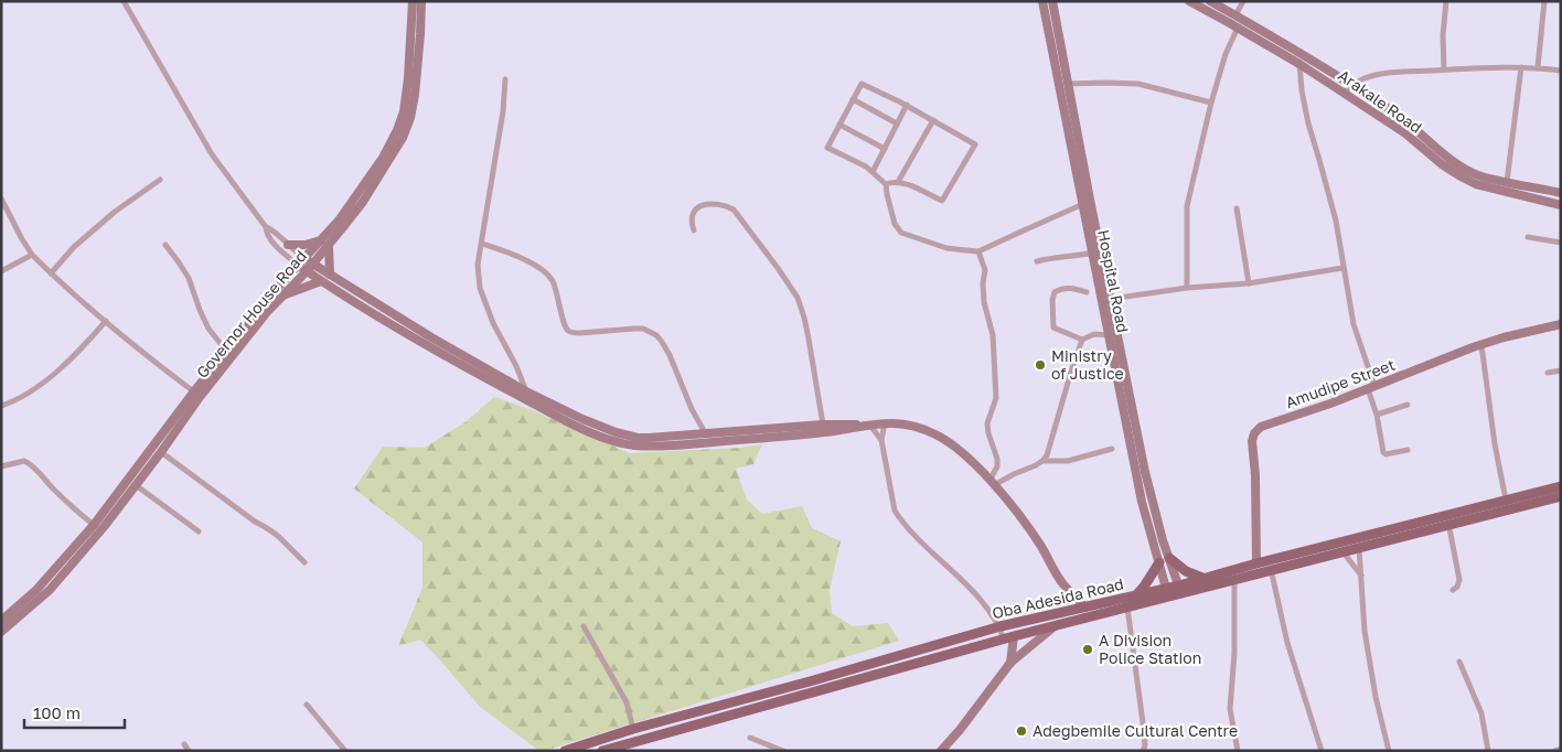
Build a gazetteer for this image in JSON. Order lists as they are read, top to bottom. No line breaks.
{"streets":{"main road":["Oba Adesida Road"],"street":["Arakale Road","Hospital Road","Governor House Road","Amudipe Street"]},"crossings":[["Hospital Road","Oba Adesida Road"],["Amudipe Street","Oba Adesida Road"]],"places":["Ministry of Justice","A Division Police Station","Adegbemile Cultural Centre"],"scale_bar":"100 m"}
